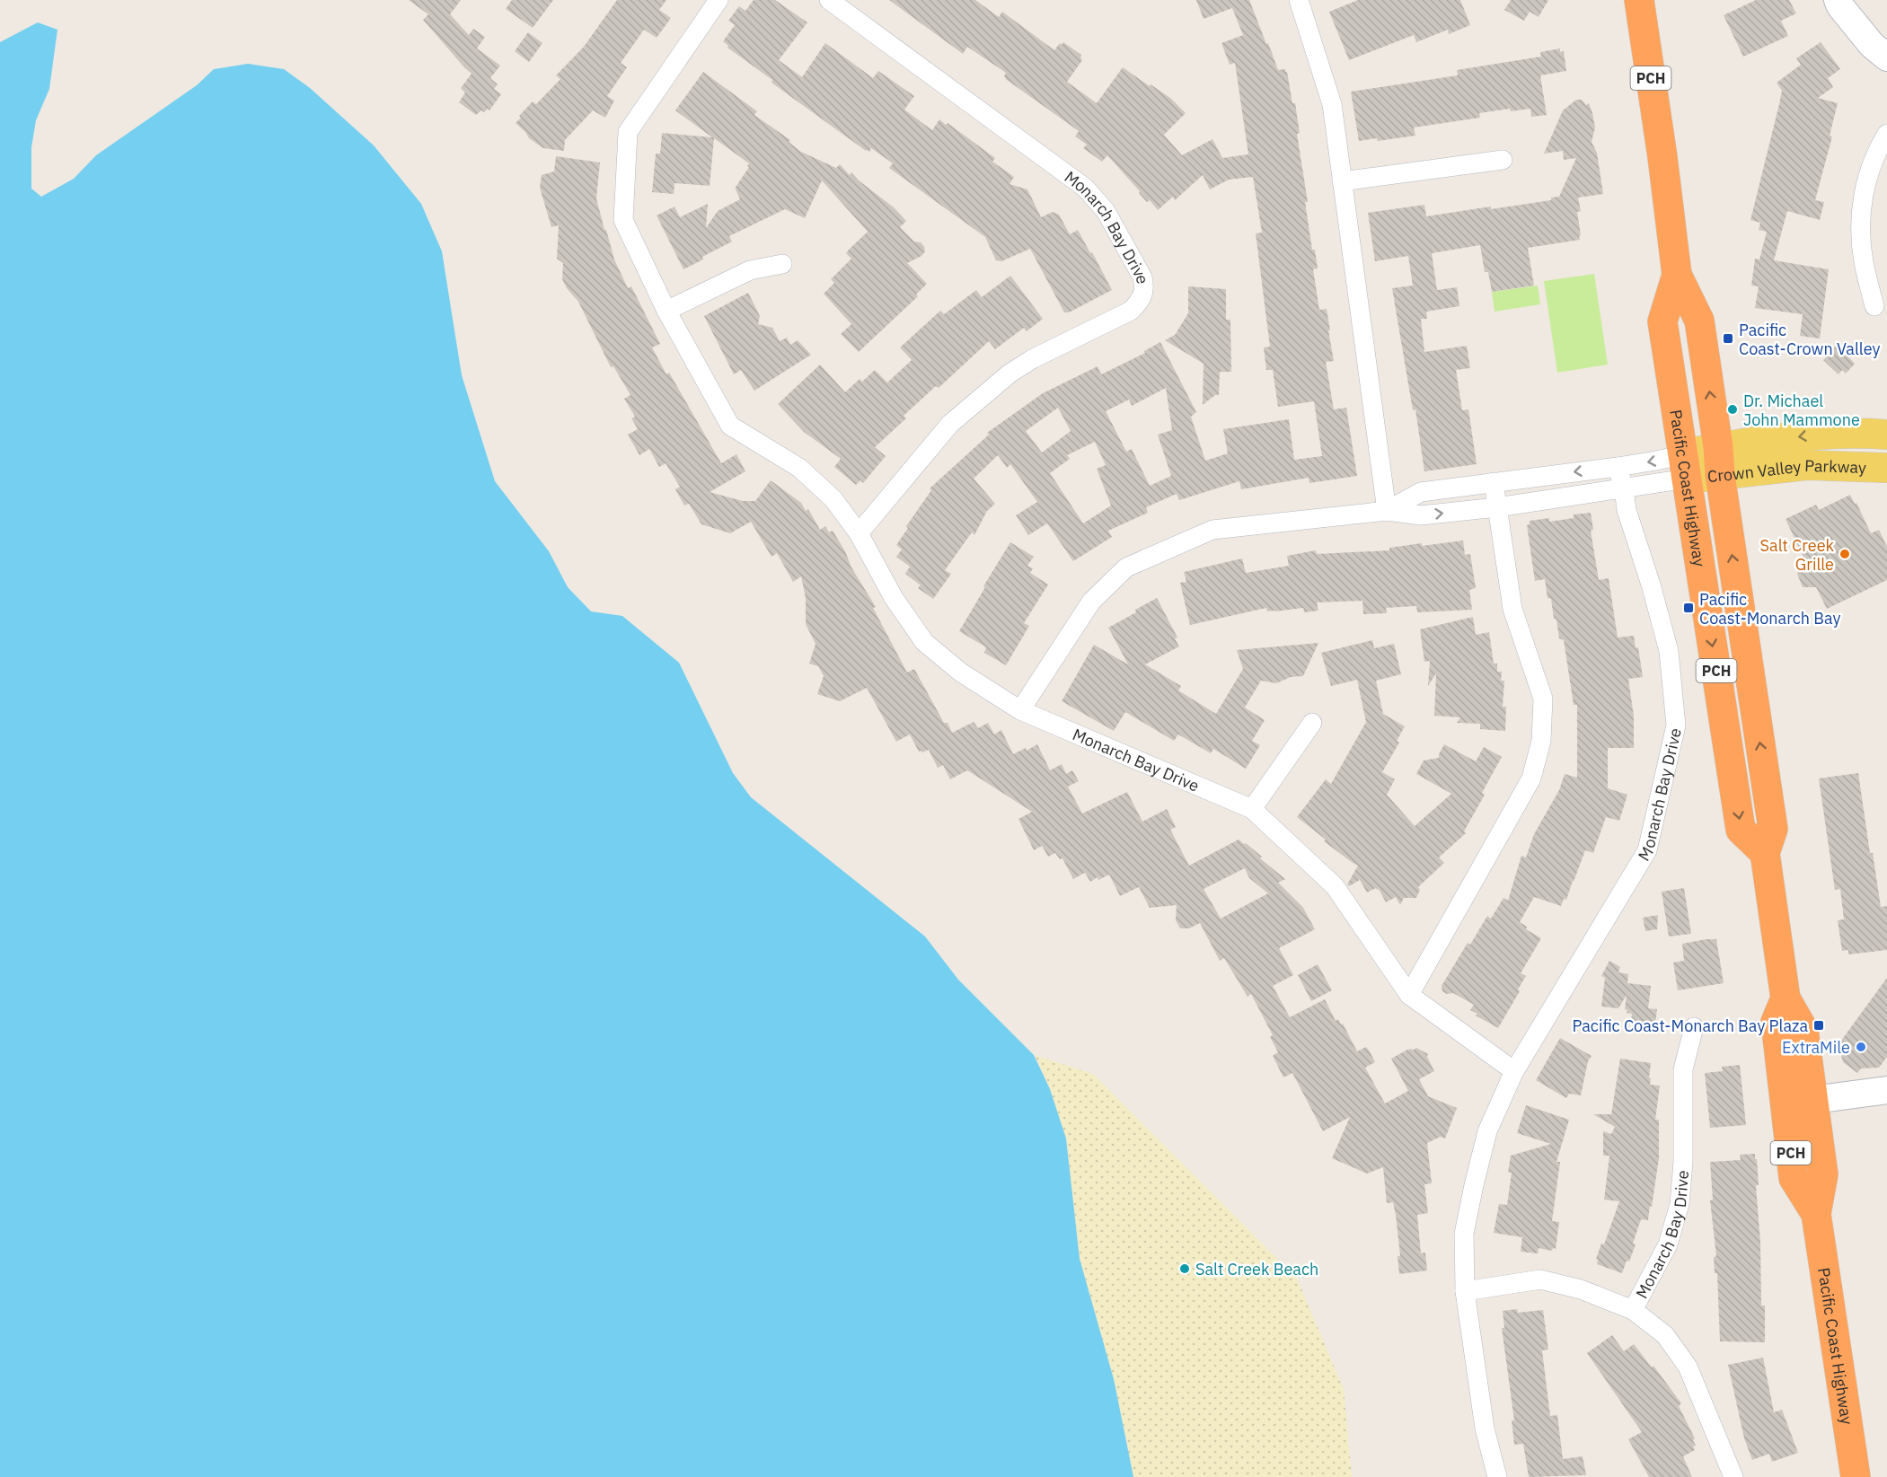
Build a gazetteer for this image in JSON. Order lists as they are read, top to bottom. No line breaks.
{"streets":{"highway":["PCH","Pacific Coast Highway"],"main road":["Crown Valley Parkway"],"street":["Monarch Bay Drive"]},"crossings":[["Crown Valley Parkway","Pacific Coast Highway"]],"places":{"transit":["Pacific Coast-Crown Valley","Pacific Coast-Monarch Bay","Pacific Coast-Monarch Bay Plaza"],"other":["Dr. Michael John Mammone","Salt Creek Grille","ExtraMile","Salt Creek Beach"]}}
